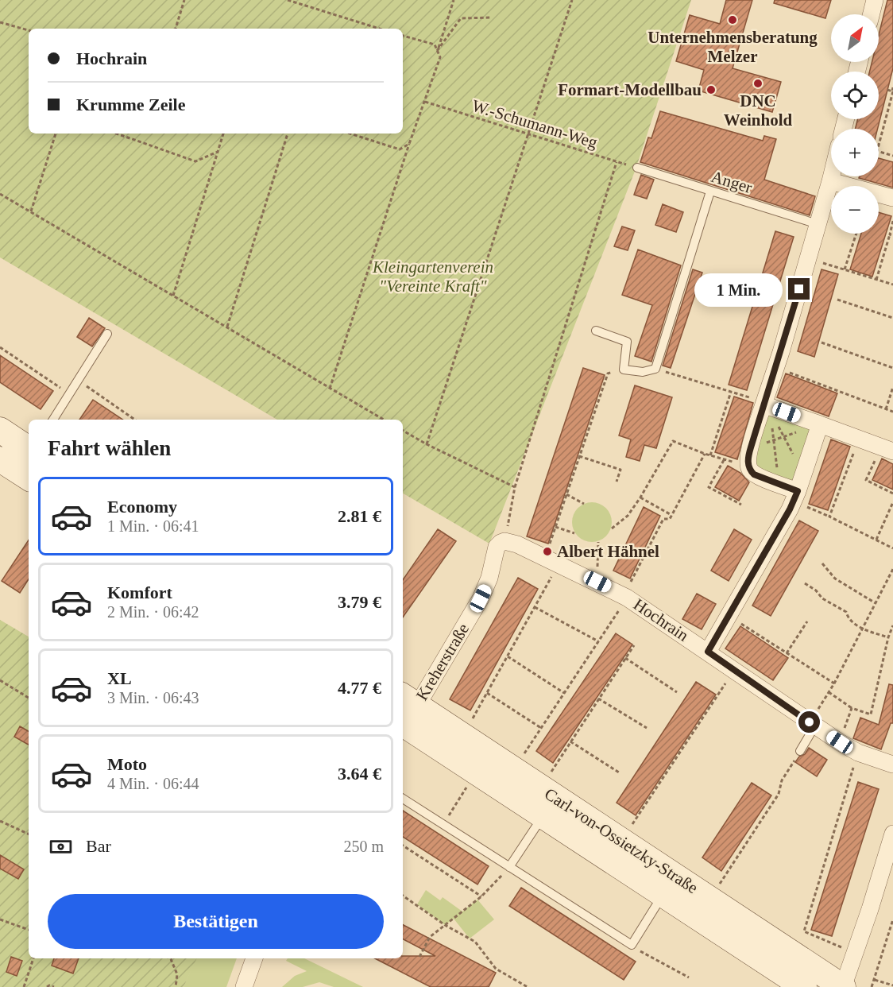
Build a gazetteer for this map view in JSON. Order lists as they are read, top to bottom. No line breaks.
{"streets":{"street":["Hochrain","Kreherstraße","Carl-von-Ossietzky-Straße"],"lane":["Anger"],"path":["W.-Schumann-Weg"]},"crossings":[["W.-Schumann-Weg","Anger"],["Kreherstraße","Carl-von-Ossietzky-Straße"]],"parks":["Kleingartenverein \"Vereinte Kraft\""],"places":["Unternehmensberatung Melzer","DNC Weinhold","Formart-Modellbau","Albert Hähnel"],"north":"top right","page":{"map_buttons":["+","−"],"banner":["Hochrain","Krumme Zeile"],"bubble":"1 Min.","heading":"Fahrt wählen","list":[{"name":"Economy","note":"1 Min. · 06:41","value":"2.81 €"},{"name":"Komfort","note":"2 Min. · 06:42","value":"3.79 €"},{"name":"XL","note":"3 Min. · 06:43","value":"4.77 €"},{"name":"Moto","note":"4 Min. · 06:44","value":"3.64 €"}],"pay":["Bar","250 m"],"buttons":"Bestätigen"}}
